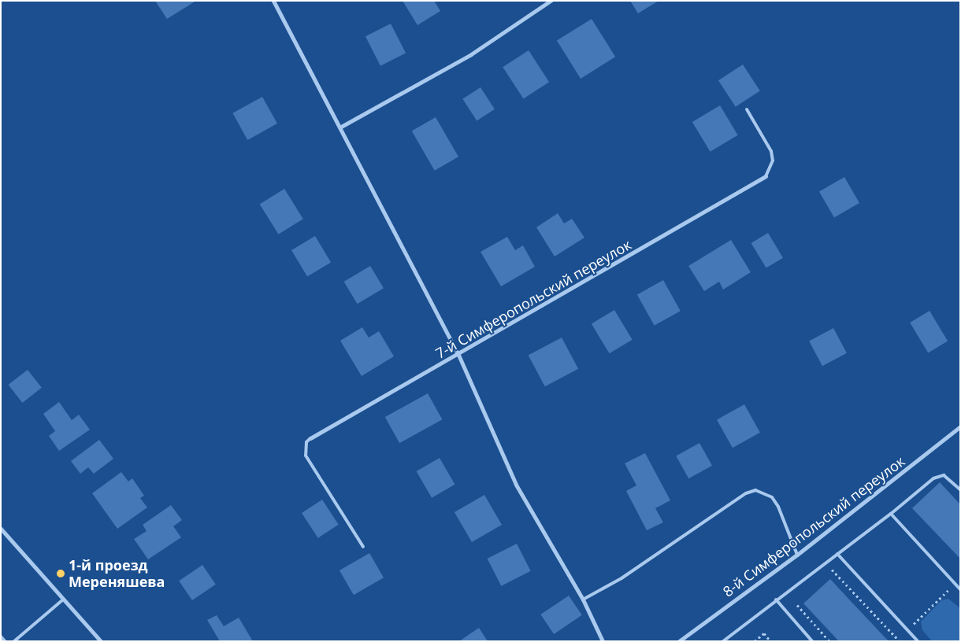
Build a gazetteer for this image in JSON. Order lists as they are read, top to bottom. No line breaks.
{"streets":{"street":["7-й Симферопольский переулок","8-й Симферопольский переулок"]},"places":["1-й проезд Мереняшева"]}
